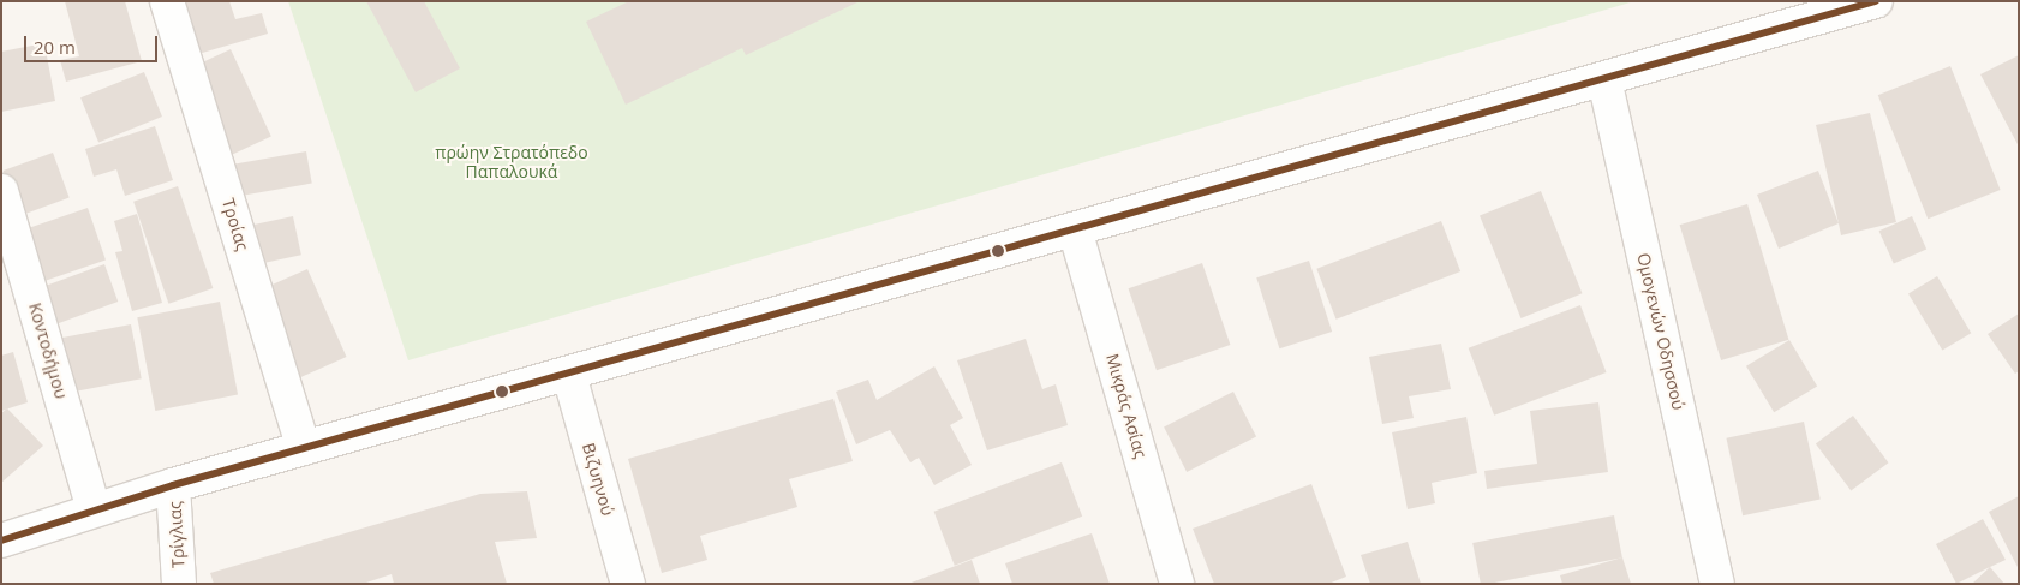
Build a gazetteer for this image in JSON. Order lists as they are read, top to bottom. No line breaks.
{"streets":{"street":["Τροίας","Ομογενών Οδησσού","Κοντοδήμου","Μικράς Ασίας","Βιζυηνού","Τρίγλιας"]},"parks":["πρώην Στρατόπεδο Παπαλουκά"],"scale_bar":"20 m"}
